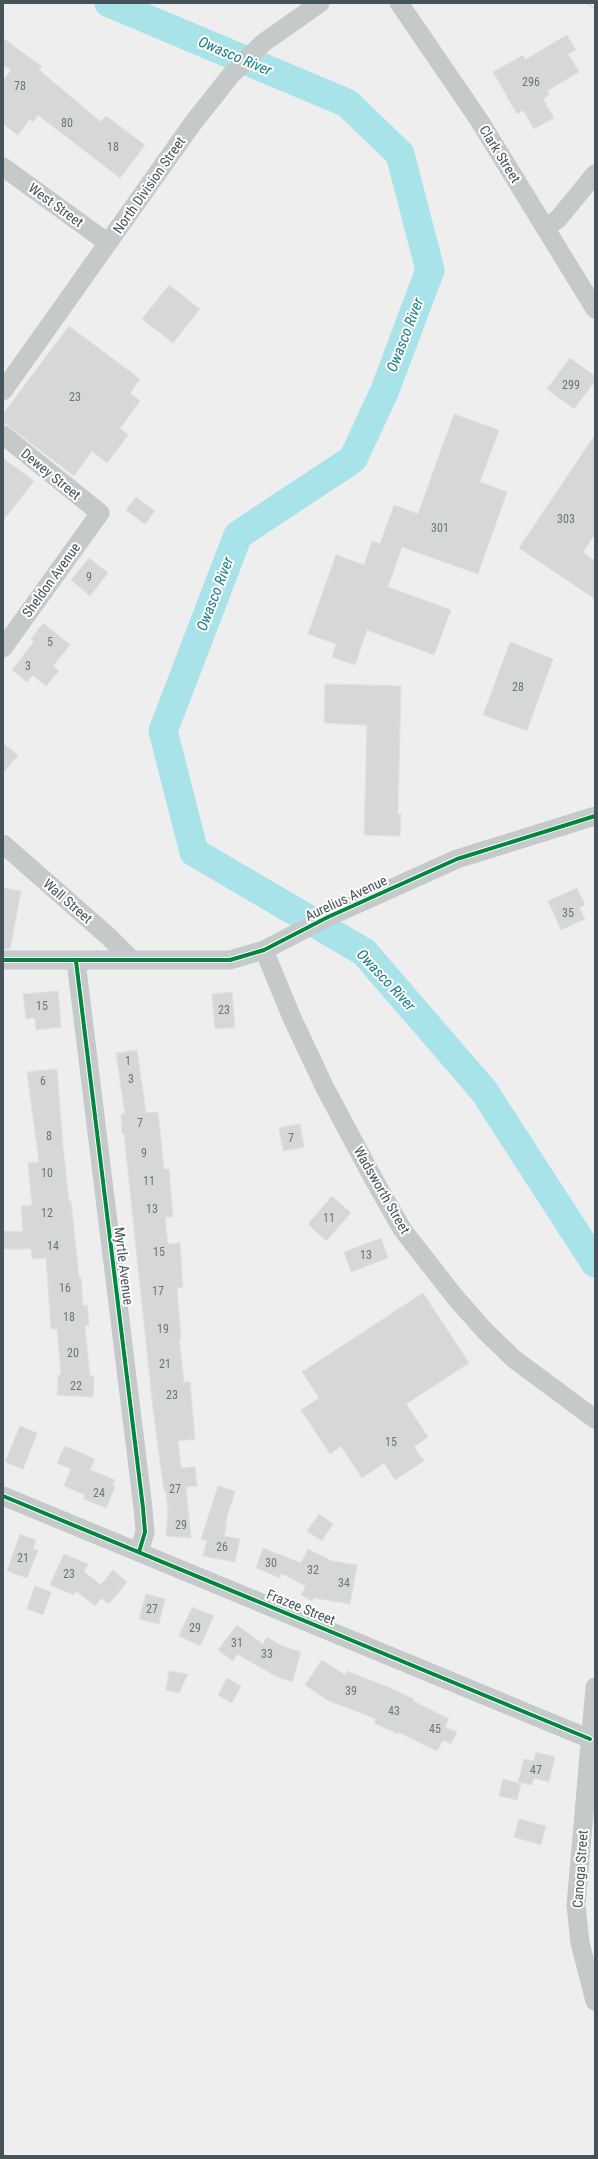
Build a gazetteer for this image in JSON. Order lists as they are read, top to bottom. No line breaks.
{"streets":{"street":["Clark Street","North Division Street","West Street","Dewey Street","Sheldon Avenue","Aurelius Avenue","Wall Street","Wadsworth Street","Myrtle Avenue","Frazee Street","Canoga Street"]},"crossings":[["North Division Street","West Street"],["Dewey Street","Sheldon Avenue"],["Aurelius Avenue","Wall Street"],["Aurelius Avenue","Wadsworth Street"],["Aurelius Avenue","Myrtle Avenue"],["Myrtle Avenue","Frazee Street"],["Frazee Street","Canoga Street"]],"water":["Owasco River"],"house_numbers":["296","78","80","18","299","23","303","301","9","5","3","28","35","15","23","1","3","6","7","8","7","9","10","11","13","12","11","14","15","13","16","17","18","19","20","21","22","23","15","27","24","29","26","21","30","32","23","34","27","29","31","33","39","43","45","47"]}
